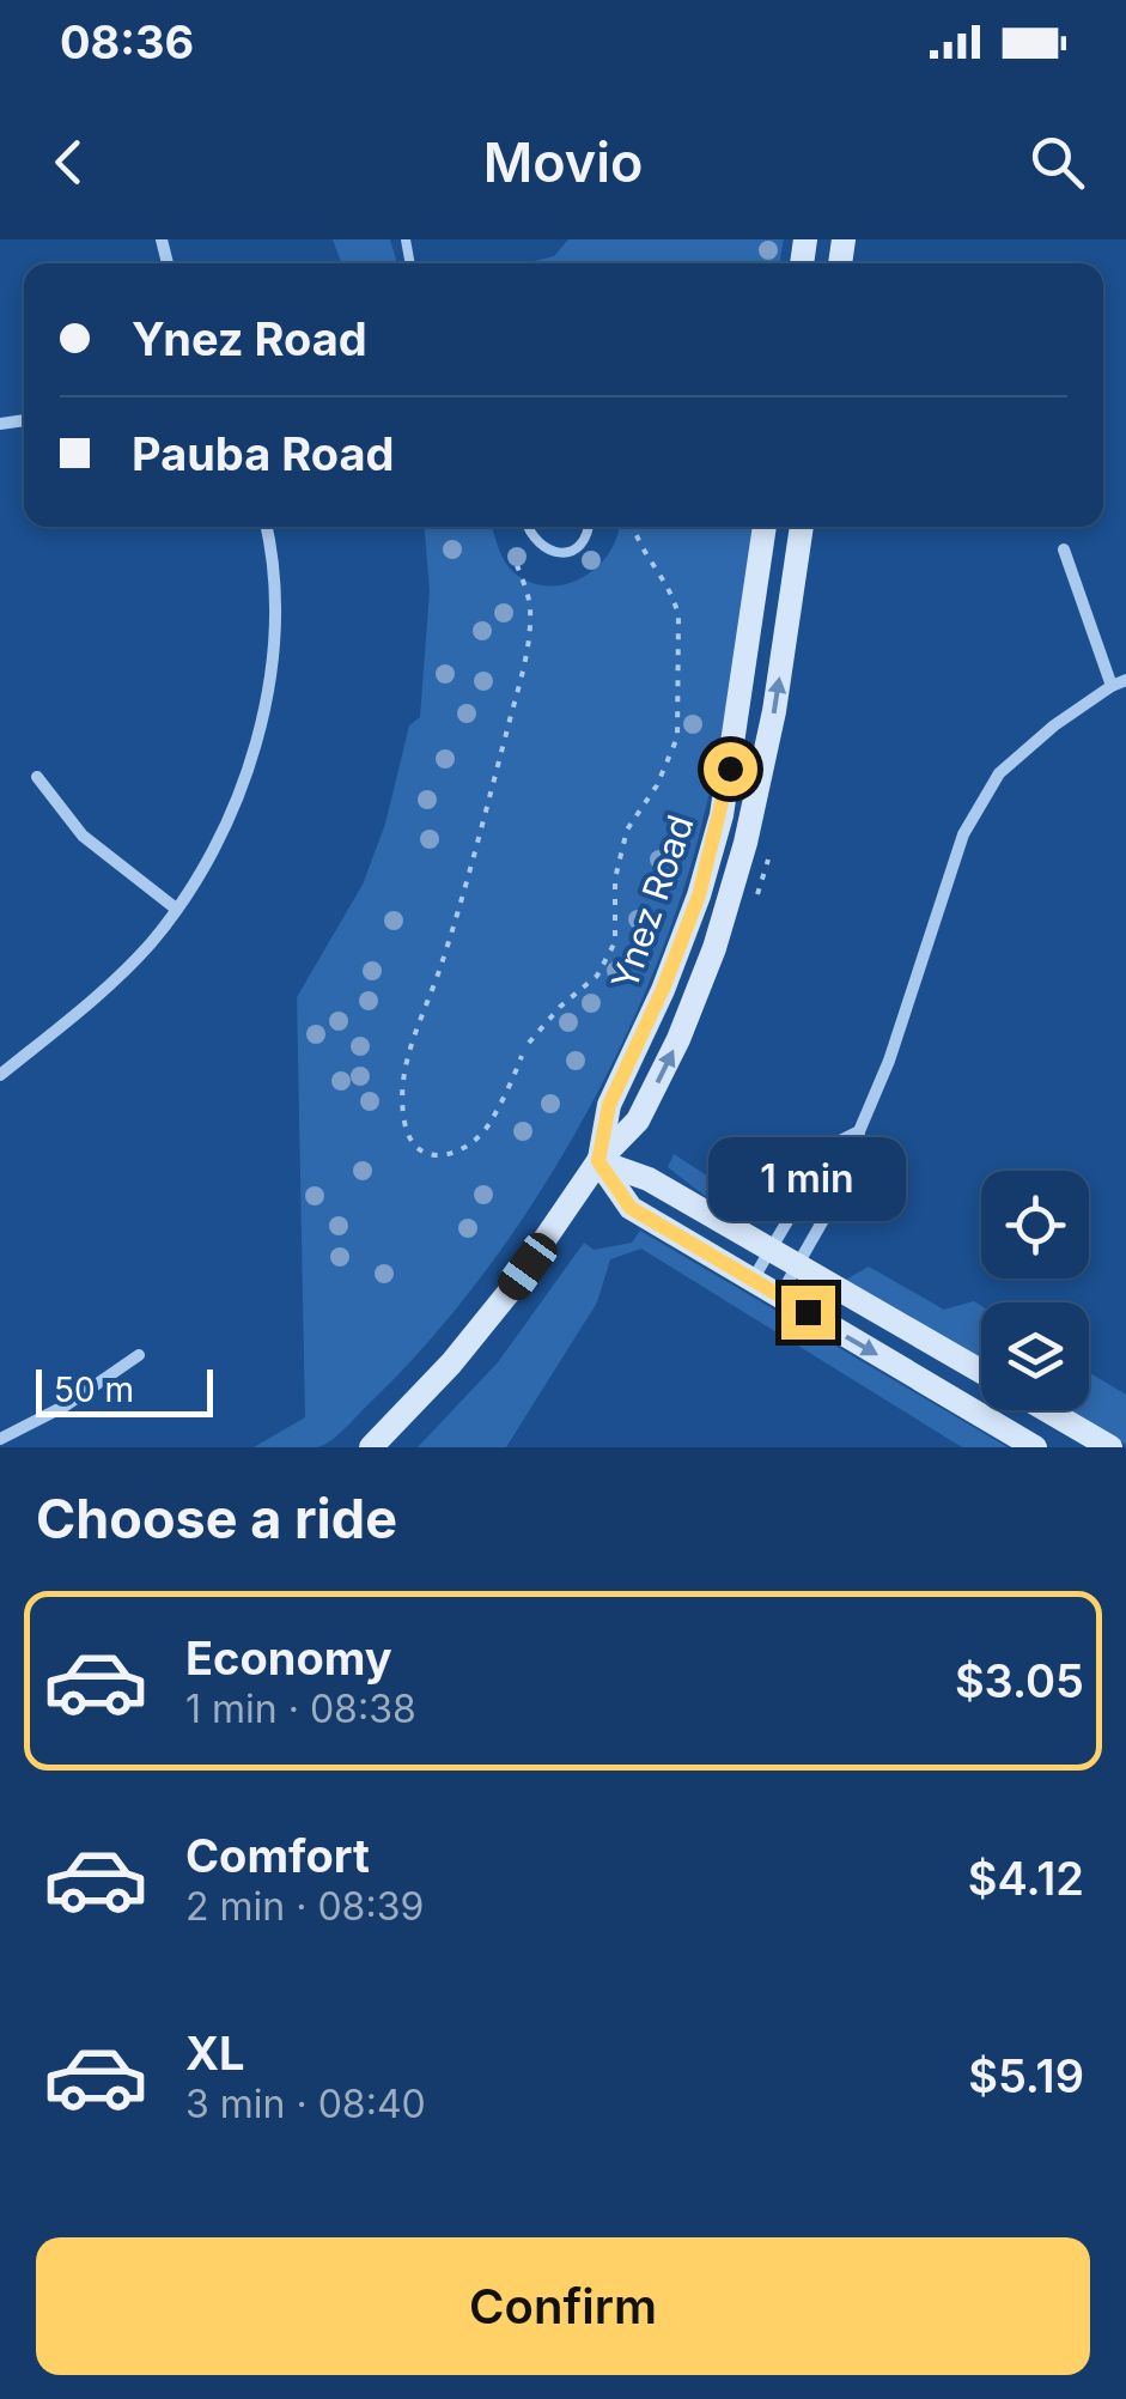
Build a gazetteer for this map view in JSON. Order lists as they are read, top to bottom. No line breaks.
{"streets":{"main road":["Ynez Road"]},"scale_bar":"50 m","page":{"status":"08:36","header":"Movio","banner":["Ynez Road","Pauba Road"],"bubble":"1 min","scale":"50 m","heading":"Choose a ride","list":[{"name":"Economy","note":"1 min · 08:38","value":"$3.05"},{"name":"Comfort","note":"2 min · 08:39","value":"$4.12"},{"name":"XL","note":"3 min · 08:40","value":"$5.19"}],"buttons":"Confirm"}}
